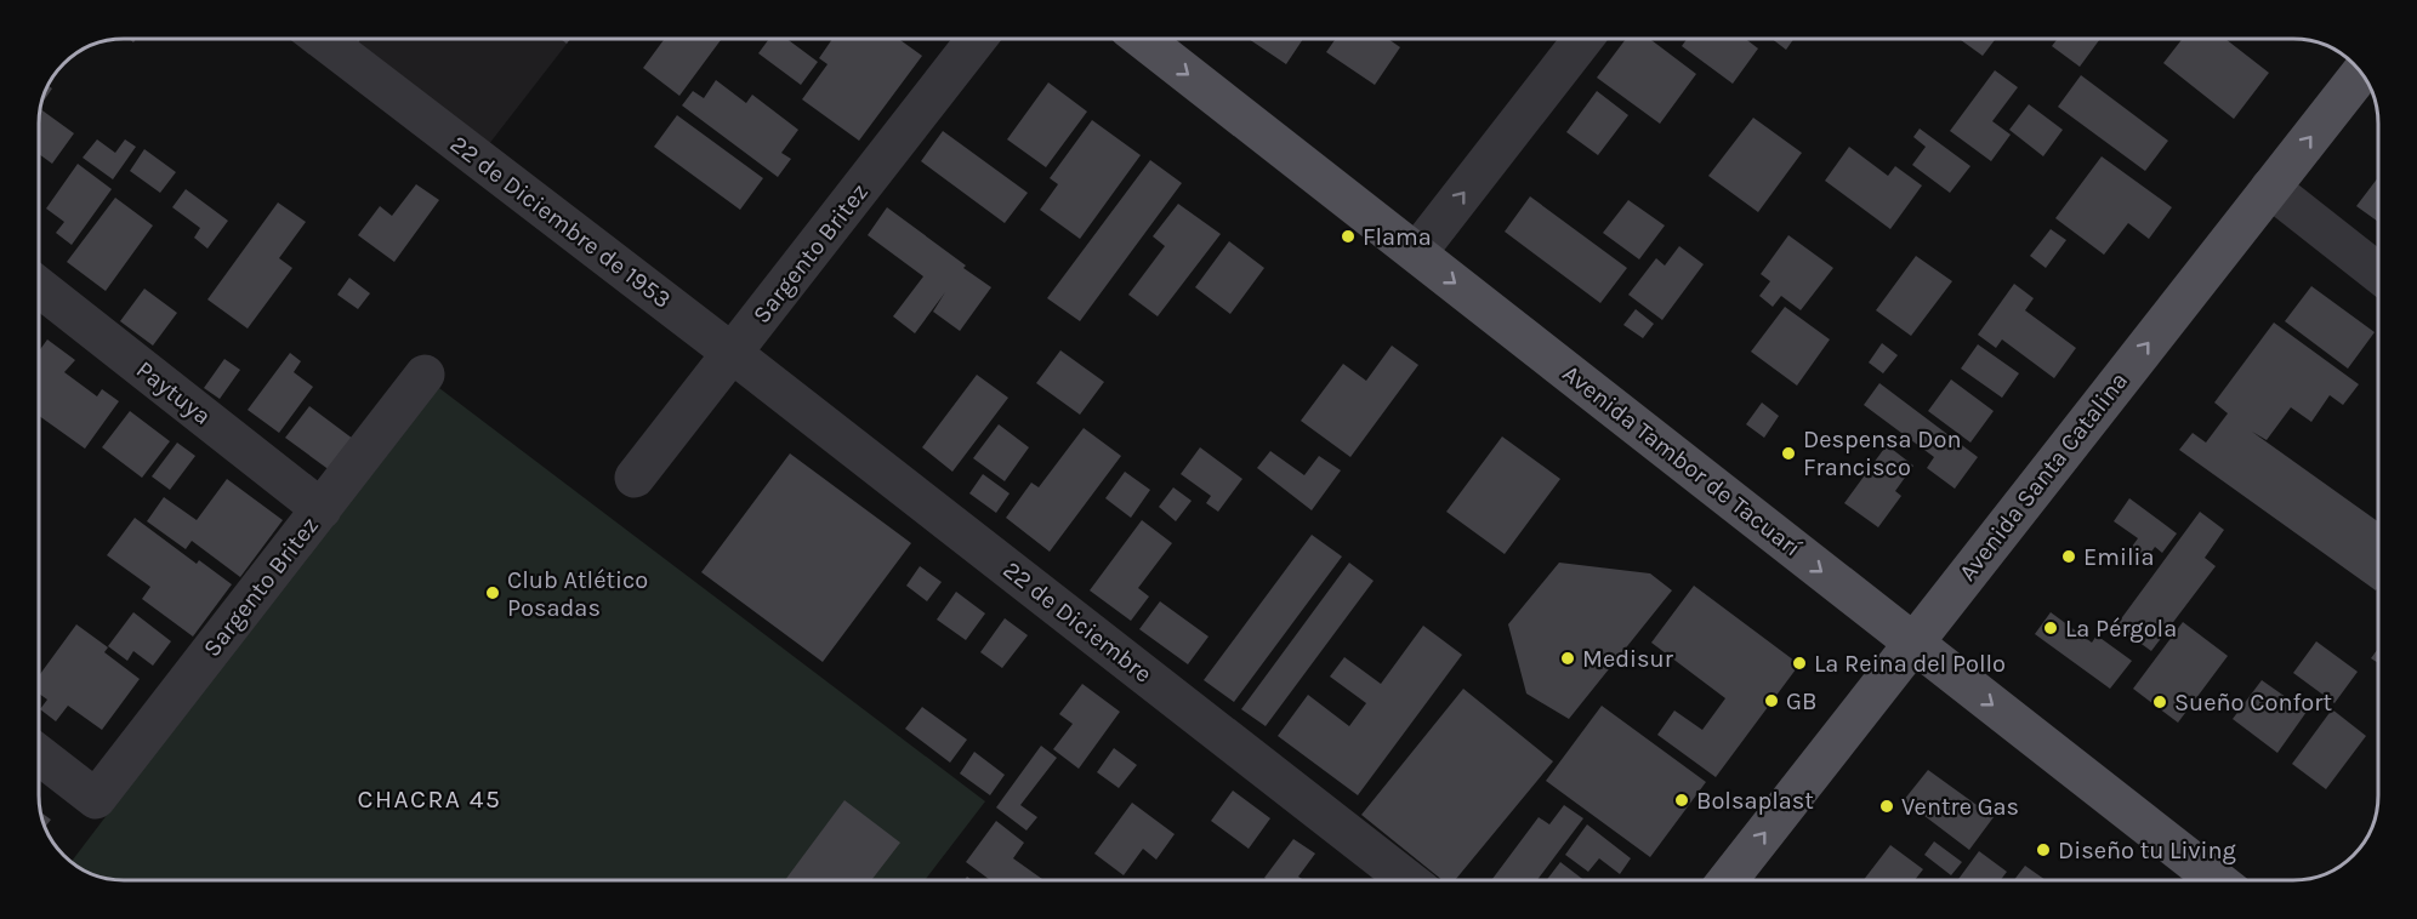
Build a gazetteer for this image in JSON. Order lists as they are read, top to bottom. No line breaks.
{"streets":{"main road":["Avenida Tambor de Tacuarí","Avenida Santa Catalina"],"street":["22 de Diciembre de 1953","Sargento Britez","Paytuya","22 de Diciembre"]},"crossings":[["22 de Diciembre de 1953","Sargento Britez"],["22 de Diciembre de 1953","22 de Diciembre"],["Sargento Britez","Paytuya"],["Sargento Britez","22 de Diciembre"],["Avenida Tambor de Tacuarí","Avenida Santa Catalina"]],"one_way":["Avenida Tambor de Tacuarí","Avenida Santa Catalina"],"districts":["CHACRA 45"],"places":["Flama","Despensa Don Francisco","Emilia","Club Atlético Posadas","La Pérgola","Medisur","La Reina del Pollo","GB","Sueño Confort","Bolsaplast","Ventre Gas","Diseño tu Living"]}
